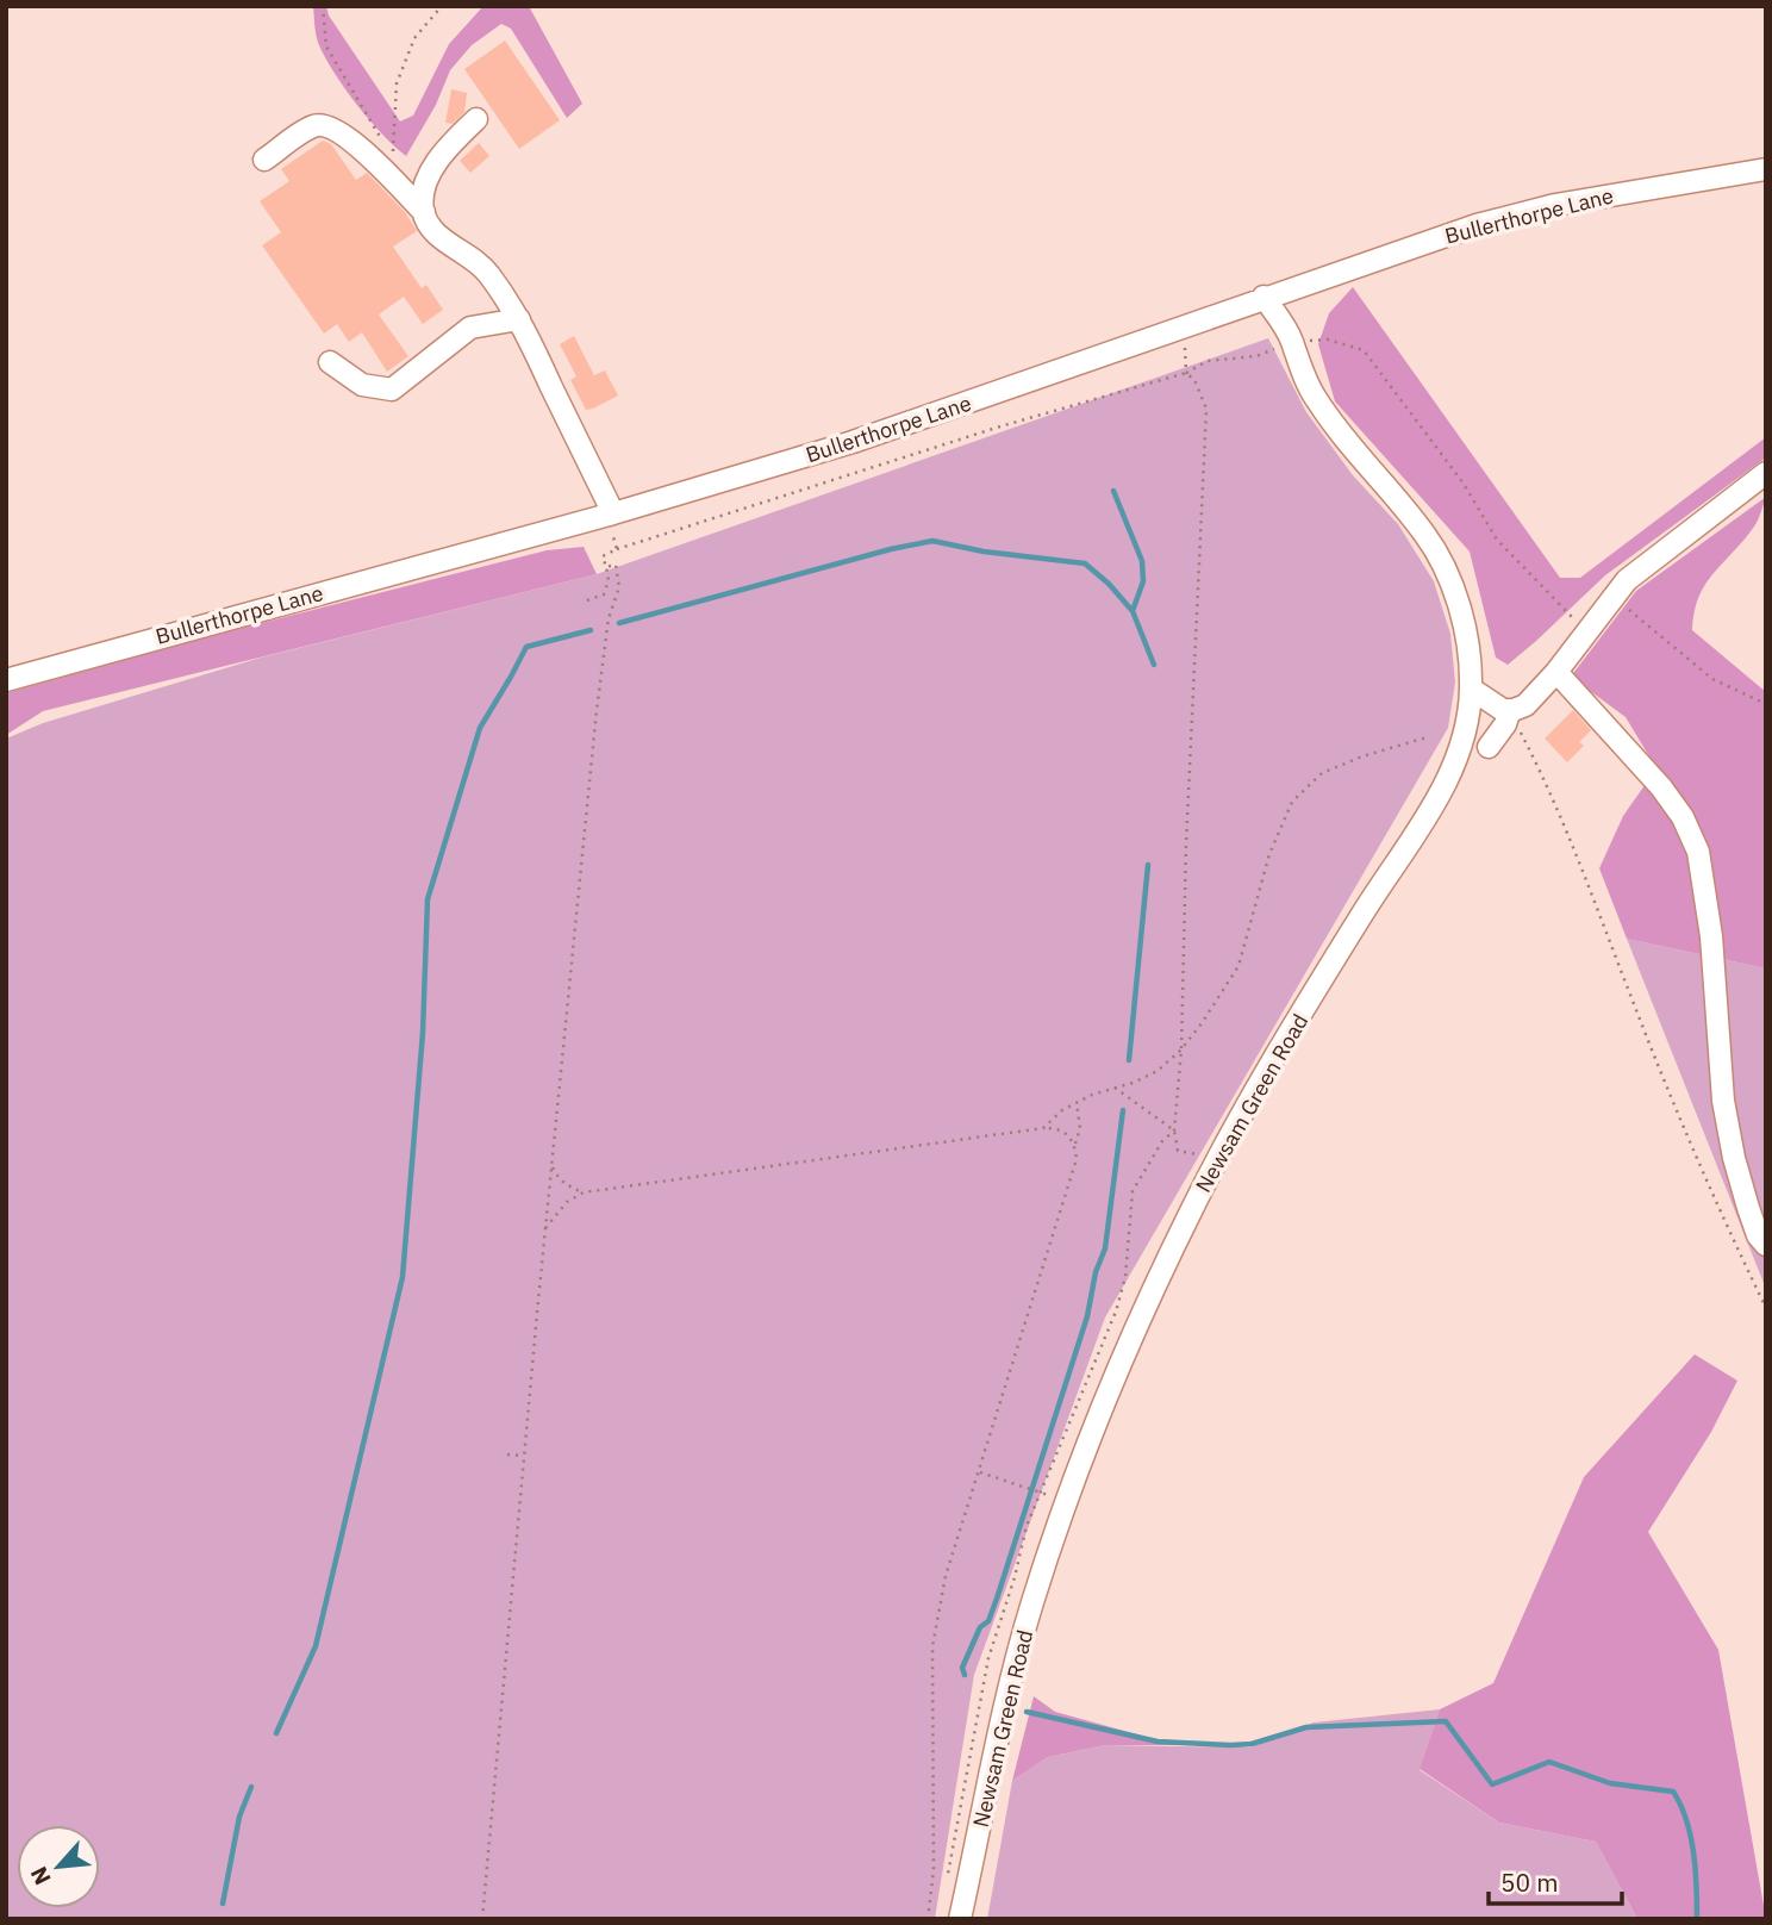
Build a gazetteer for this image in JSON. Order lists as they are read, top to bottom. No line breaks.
{"streets":{"street":["Bullerthorpe Lane","Newsam Green Road"]},"crossings":[["Bullerthorpe Lane","Newsam Green Road"]],"scale_bar":"50 m","north":"bottom left"}
